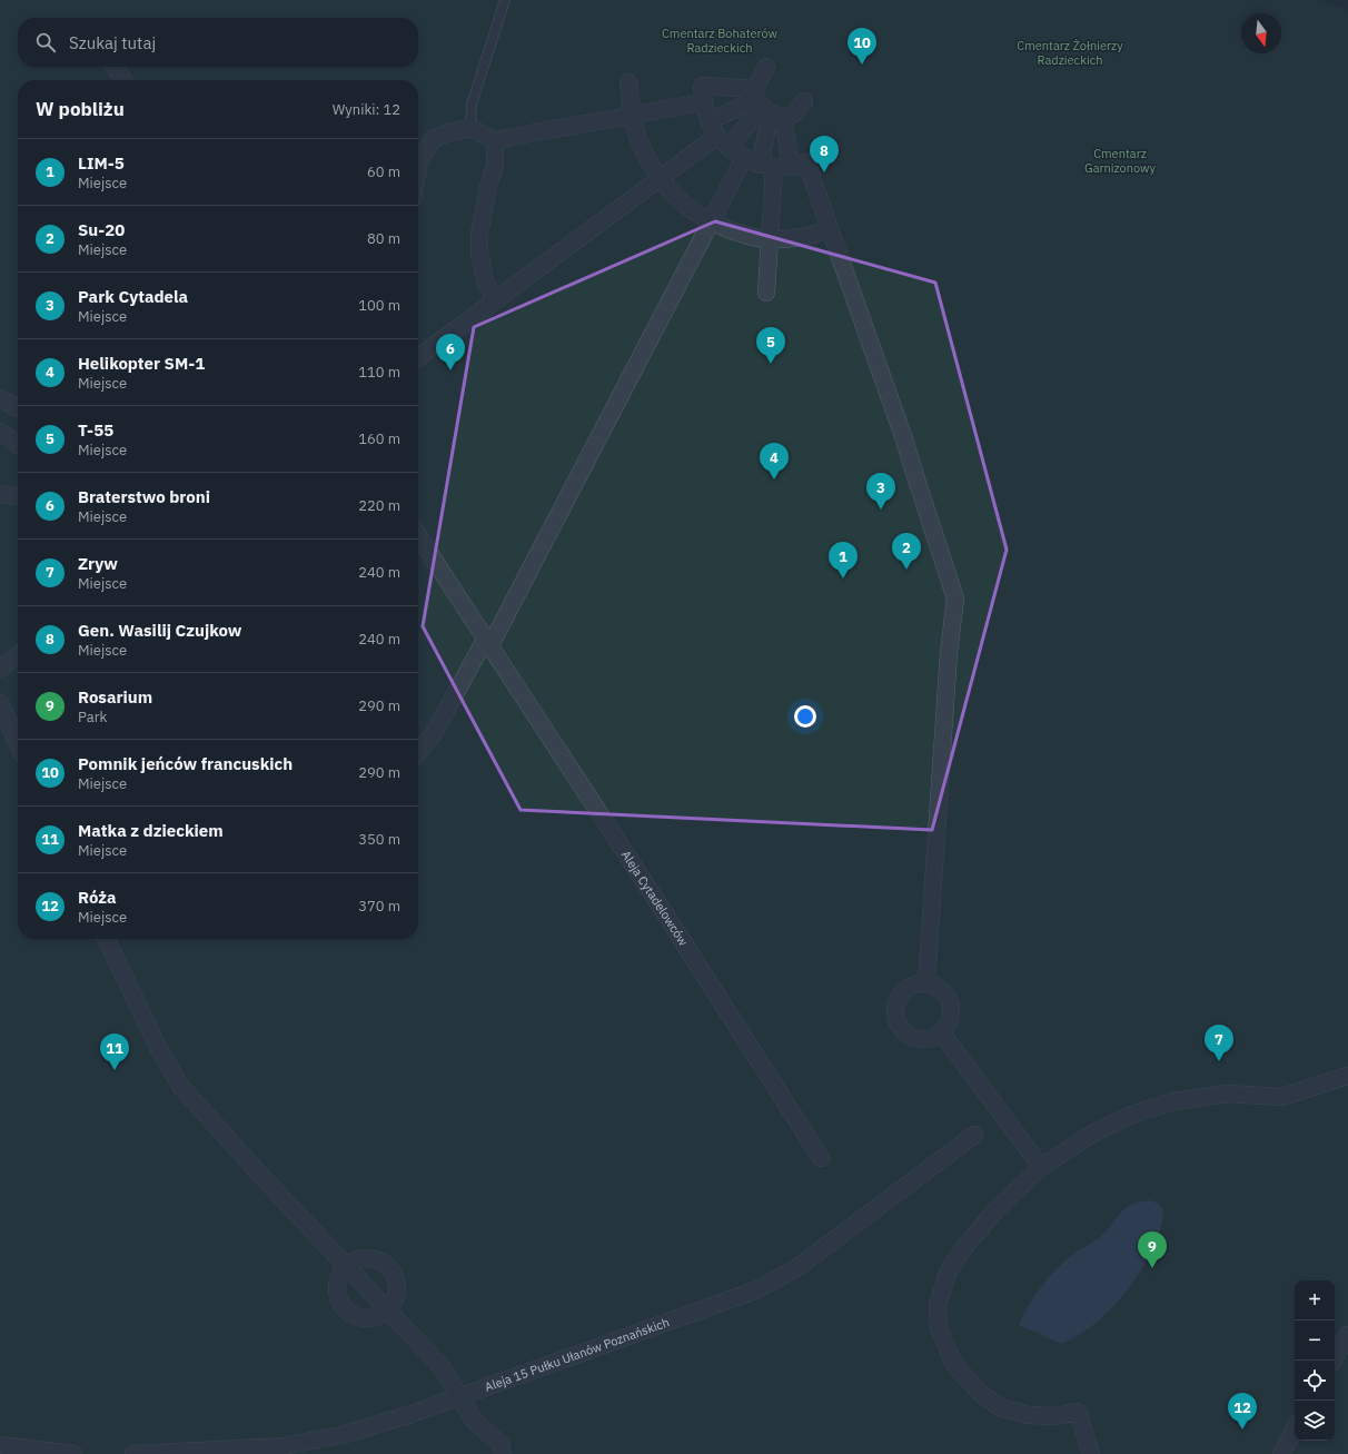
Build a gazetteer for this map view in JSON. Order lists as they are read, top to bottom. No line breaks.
{"streets":{"street":["Aleja Cytadelowców","Aleja 15 Pułku Ułanów Poznańskich"]},"parks":["Cmentarz Bohaterów Radzieckich","Cmentarz Żołnierzy Radzieckich","Cmentarz Garnizonowy"],"north":"bottom","page":{"search":"Szukaj tutaj","pins":["10","8","5","6","4","3","2","1","7","11","9","12"],"heading":["W pobliżu","Wyniki: 12"],"list":[{"mark":"1","name":"LIM-5","note":"Miejsce","value":"60 m"},{"mark":"2","name":"Su-20","note":"Miejsce","value":"80 m"},{"mark":"3","name":"Park Cytadela","note":"Miejsce","value":"100 m"},{"mark":"4","name":"Helikopter SM-1","note":"Miejsce","value":"110 m"},{"mark":"5","name":"T-55","note":"Miejsce","value":"160 m"},{"mark":"6","name":"Braterstwo broni","note":"Miejsce","value":"220 m"},{"mark":"7","name":"Zryw","note":"Miejsce","value":"240 m"},{"mark":"8","name":"Gen. Wasilij Czujkow","note":"Miejsce","value":"240 m"},{"mark":"9","name":"Rosarium","note":"Park","value":"290 m"},{"mark":"10","name":"Pomnik jeńców francuskich","note":"Miejsce","value":"290 m"},{"mark":"11","name":"Matka z dzieckiem","note":"Miejsce","value":"350 m"},{"mark":"12","name":"Róża","note":"Miejsce","value":"370 m"}],"map_buttons":["+","−"]}}
